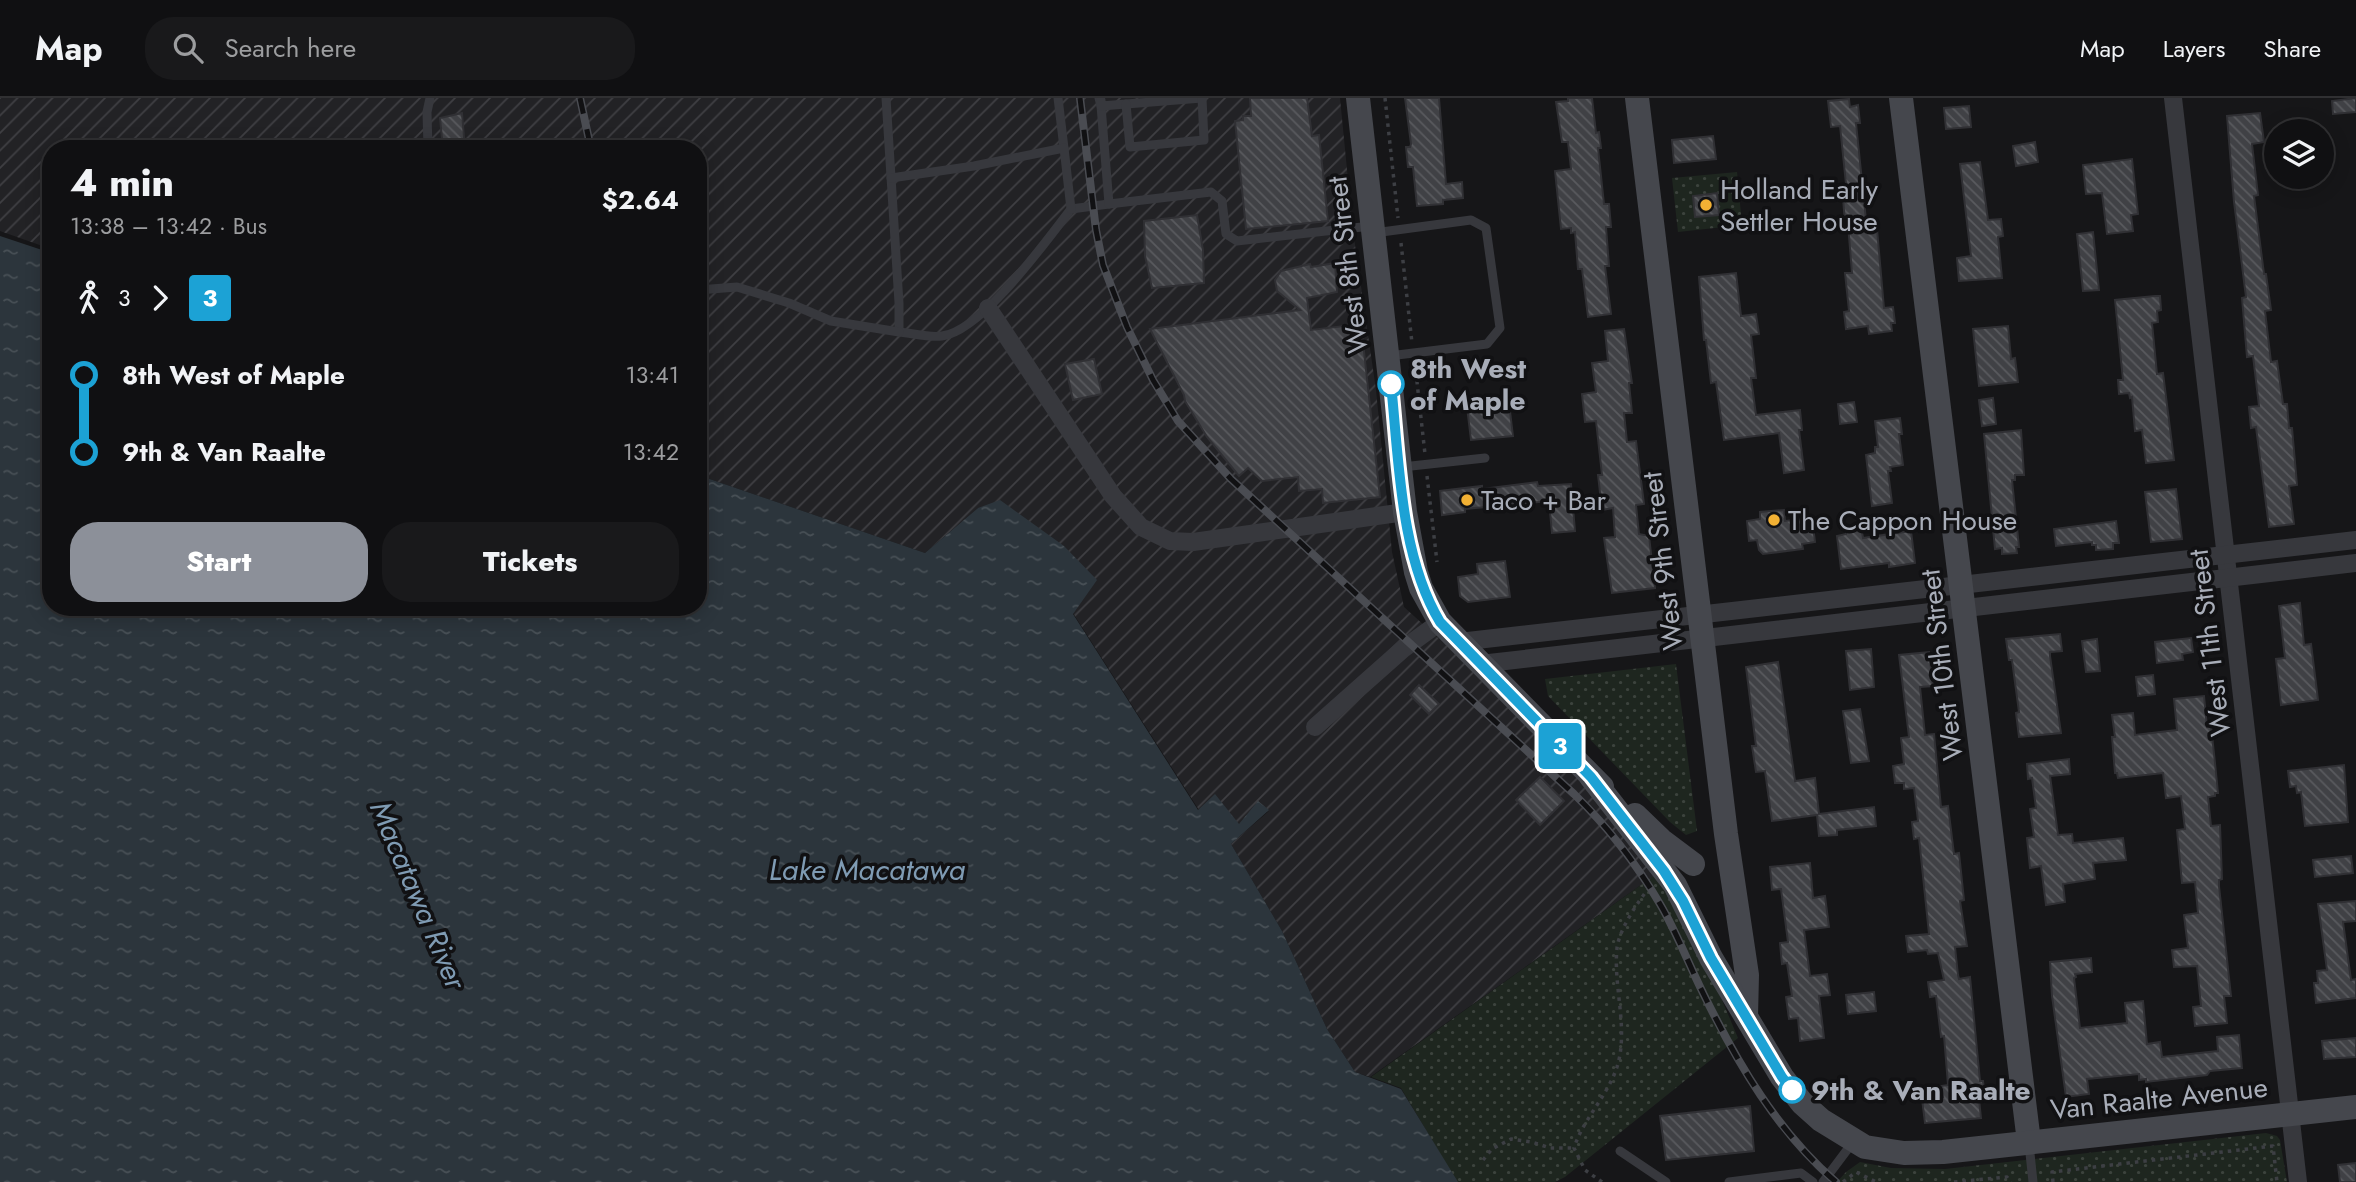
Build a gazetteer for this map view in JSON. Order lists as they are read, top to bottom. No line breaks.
{"streets":{"street":["West 8th Street","West 9th Street","West 11th Street","West 10th Street","Van Raalte Avenue"]},"crossings":[["West 8th Street","West 9th Street"],["West 8th Street","Van Raalte Avenue"],["West 11th Street","Van Raalte Avenue"],["West 10th Street","Van Raalte Avenue"]],"water":["Lake Macatawa","Macatawa River"],"places":["Holland Early Settler House","8th West of Maple","Taco + Bar","The Cappon House","9th & Van Raalte"],"lines":["bus line 3"],"page":{"header":"Map","search":"Search here","nav":["Map","Layers","Share"],"on_map":"3","heading":["4 min","13:38 – 13:42 · Bus","$2.64"],"legs":["3","3"],"list":[{"name":"8th West of Maple","value":"13:41"},{"name":"9th & Van Raalte","value":"13:42"}],"buttons":["Start","Tickets"]}}
